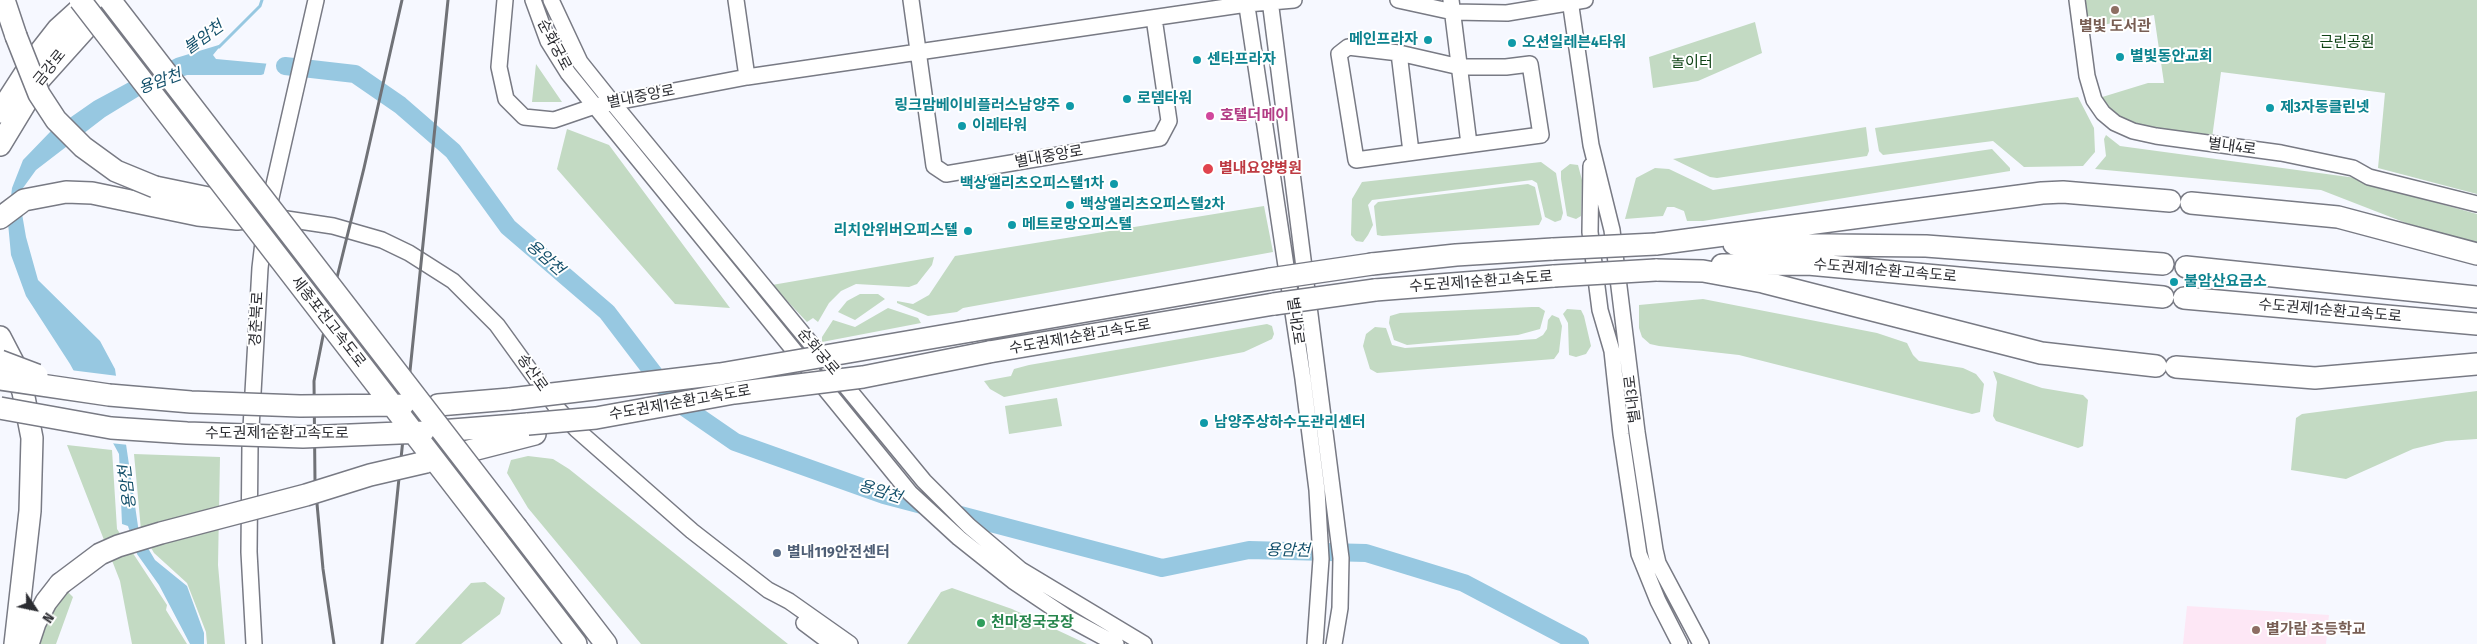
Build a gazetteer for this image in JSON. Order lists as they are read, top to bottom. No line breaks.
{"streets":{"highway":["금강로","수도권제1순환고속도로","세종포천고속도로"],"street":["순화궁로","별내중앙로","별내4로","경춘북로","별내2로","송산로","별내3로"]},"crossings":[["순화궁로","별내중앙로"],["금강로","세종포천고속도로"],["별내중앙로","별내2로"],["경춘북로","송산로"]],"water":["불암천","용암천"],"parks":["근린공원","놀이터"],"places":["별빛 도서관","메인프라자","오션일레븐4타워","별빛동안교회","센타프라자","로뎀타워","링크맘베이비플러스남양주","제3자동클린넷","호텔더메이","이레타워","별내요양병원","백상앨리츠오피스텔1차","백상앨리츠오피스텔2차","메트로망오피스텔","리치안위버오피스텔","불암산요금소","남양주상하수도관리센터","별내119안전센터","천마정국궁장","별가람 초등학교"],"north":"bottom right"}
